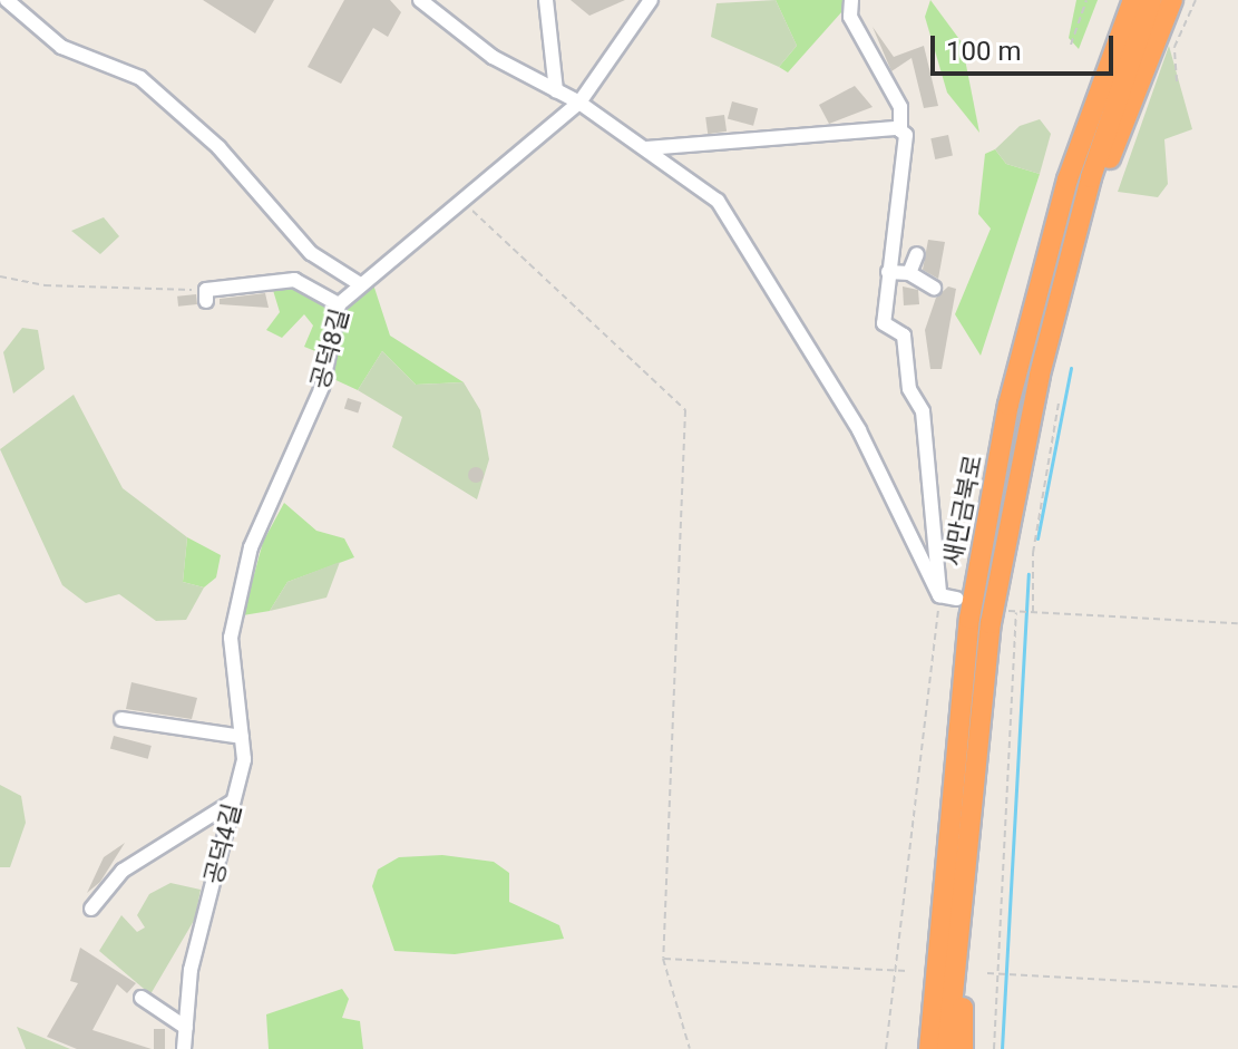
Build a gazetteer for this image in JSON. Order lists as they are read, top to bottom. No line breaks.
{"streets":{"highway":["새만금북로"],"street":["공덕8길","공덕4길"]},"crossings":[["공덕8길","공덕4길"]],"scale_bar":"100 m"}
